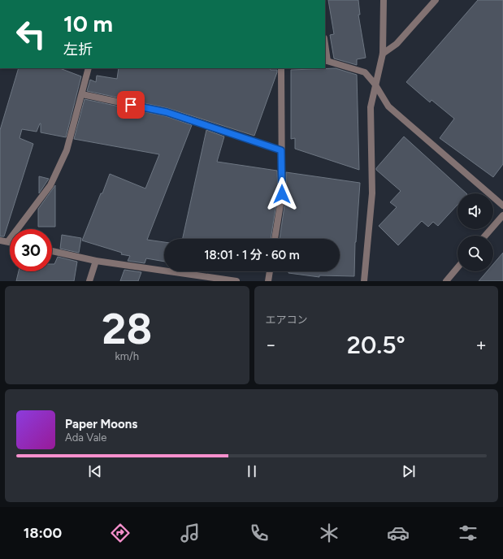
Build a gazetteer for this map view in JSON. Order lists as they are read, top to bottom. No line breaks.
{"page":{"turn":["10 m","左折"],"limit":"30","trip":"18:01 · 1 分 · 60 m","tile":[["28","km/h"],"エアコン"],"heat":["−","20.5°","+"],"song":["Paper Moons","Ada Vale"],"tabs":"18:00"}}
